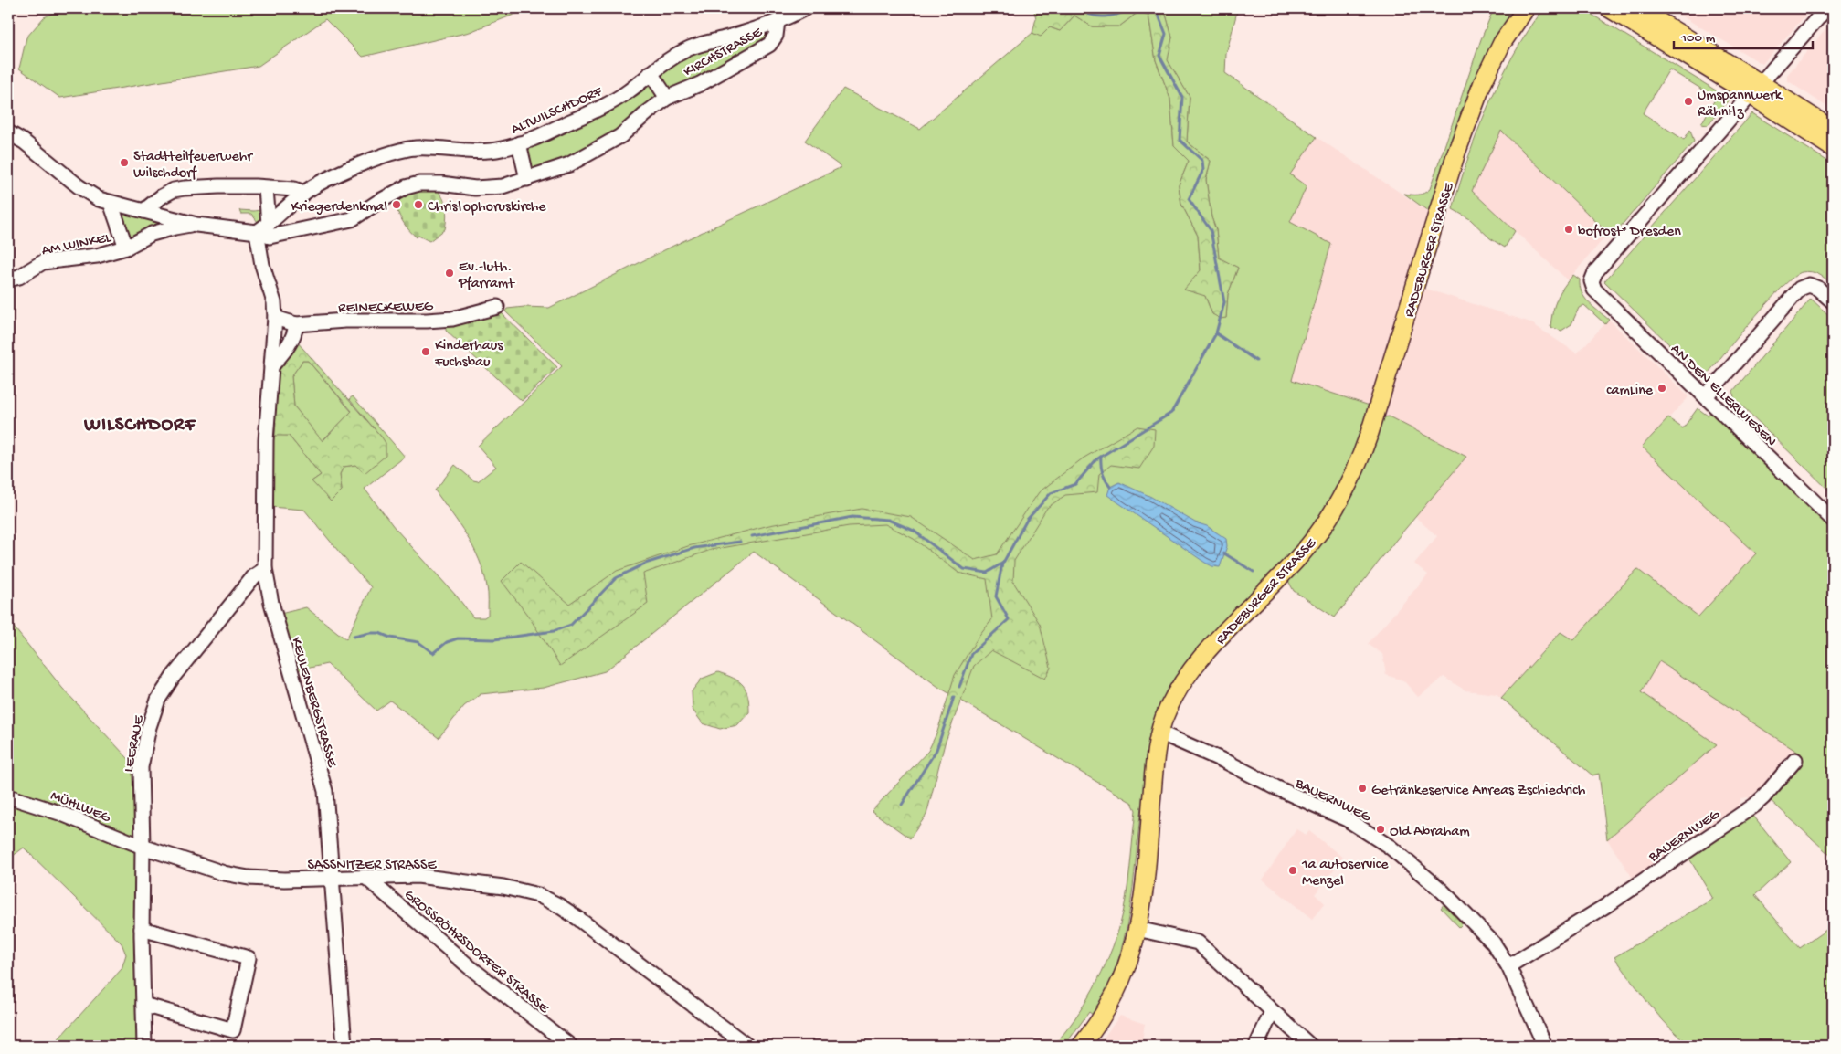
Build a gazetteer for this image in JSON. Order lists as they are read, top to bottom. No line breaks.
{"streets":{"main road":["RADEBURGER STRASSE"],"street":["KIRCHSTRASSE","ALTWILSCHDORF","AM WINKEL","REINECKEWEG","AN DEN ELLERWIESEN","KEULENBERGSTRASSE","LEERAUE","BAUERNWEG","MÜHLWEG","SASSNITZER STRASSE","GROSSRÖHRSDORFER STRASSE"]},"crossings":[["KIRCHSTRASSE","ALTWILSCHDORF"],["KIRCHSTRASSE","AM WINKEL"],["KIRCHSTRASSE","KEULENBERGSTRASSE"],["ALTWILSCHDORF","KEULENBERGSTRASSE"],["RADEBURGER STRASSE","BAUERNWEG"],["REINECKEWEG","KEULENBERGSTRASSE"],["KEULENBERGSTRASSE","LEERAUE"],["KEULENBERGSTRASSE","SASSNITZER STRASSE"],["LEERAUE","MÜHLWEG"],["LEERAUE","SASSNITZER STRASSE"],["MÜHLWEG","SASSNITZER STRASSE"],["SASSNITZER STRASSE","GROSSRÖHRSDORFER STRASSE"]],"districts":["WILSCHDORF"],"places":["Umspannwerk Rähnitz","Stadtteilfeuerwehr Wilschdorf","Kriegerdenkmal","Christophoruskirche","bofrost* Dresden","Ev.-luth. Pfarramt","Kinderhaus Fuchsbau","camLine","Getränkeservice Anreas Zschiedrich","Old Abraham","1a autoservice Menzel"],"scale_bar":"100 m"}
